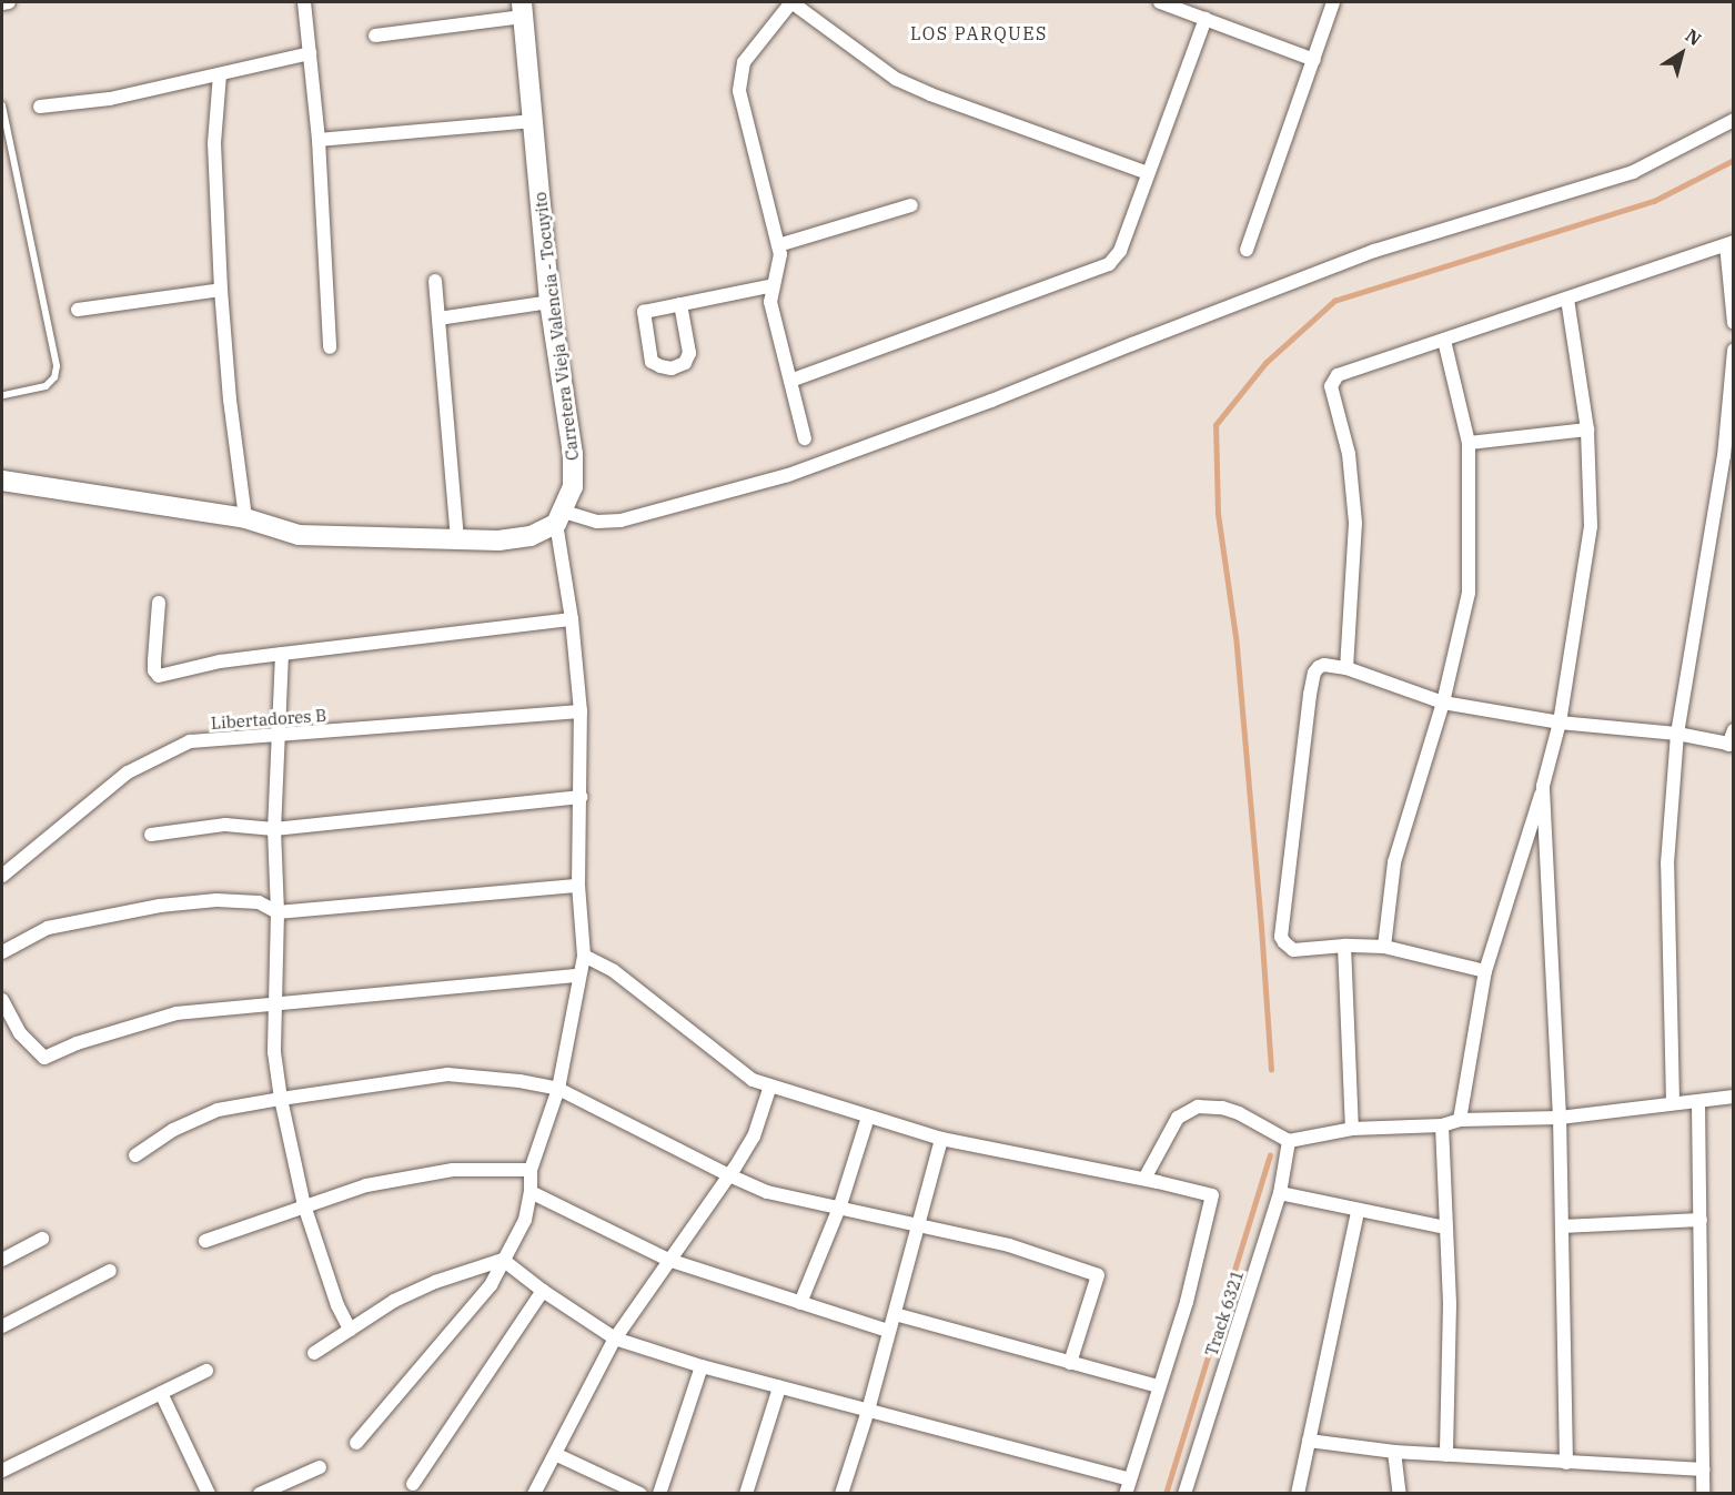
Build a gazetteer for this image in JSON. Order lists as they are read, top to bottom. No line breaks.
{"streets":{"street":["Carretera Vieja Valencia - Tocuyito","Libertadores B","Track 6321"]},"districts":["LOS PARQUES"],"north":"top right"}
